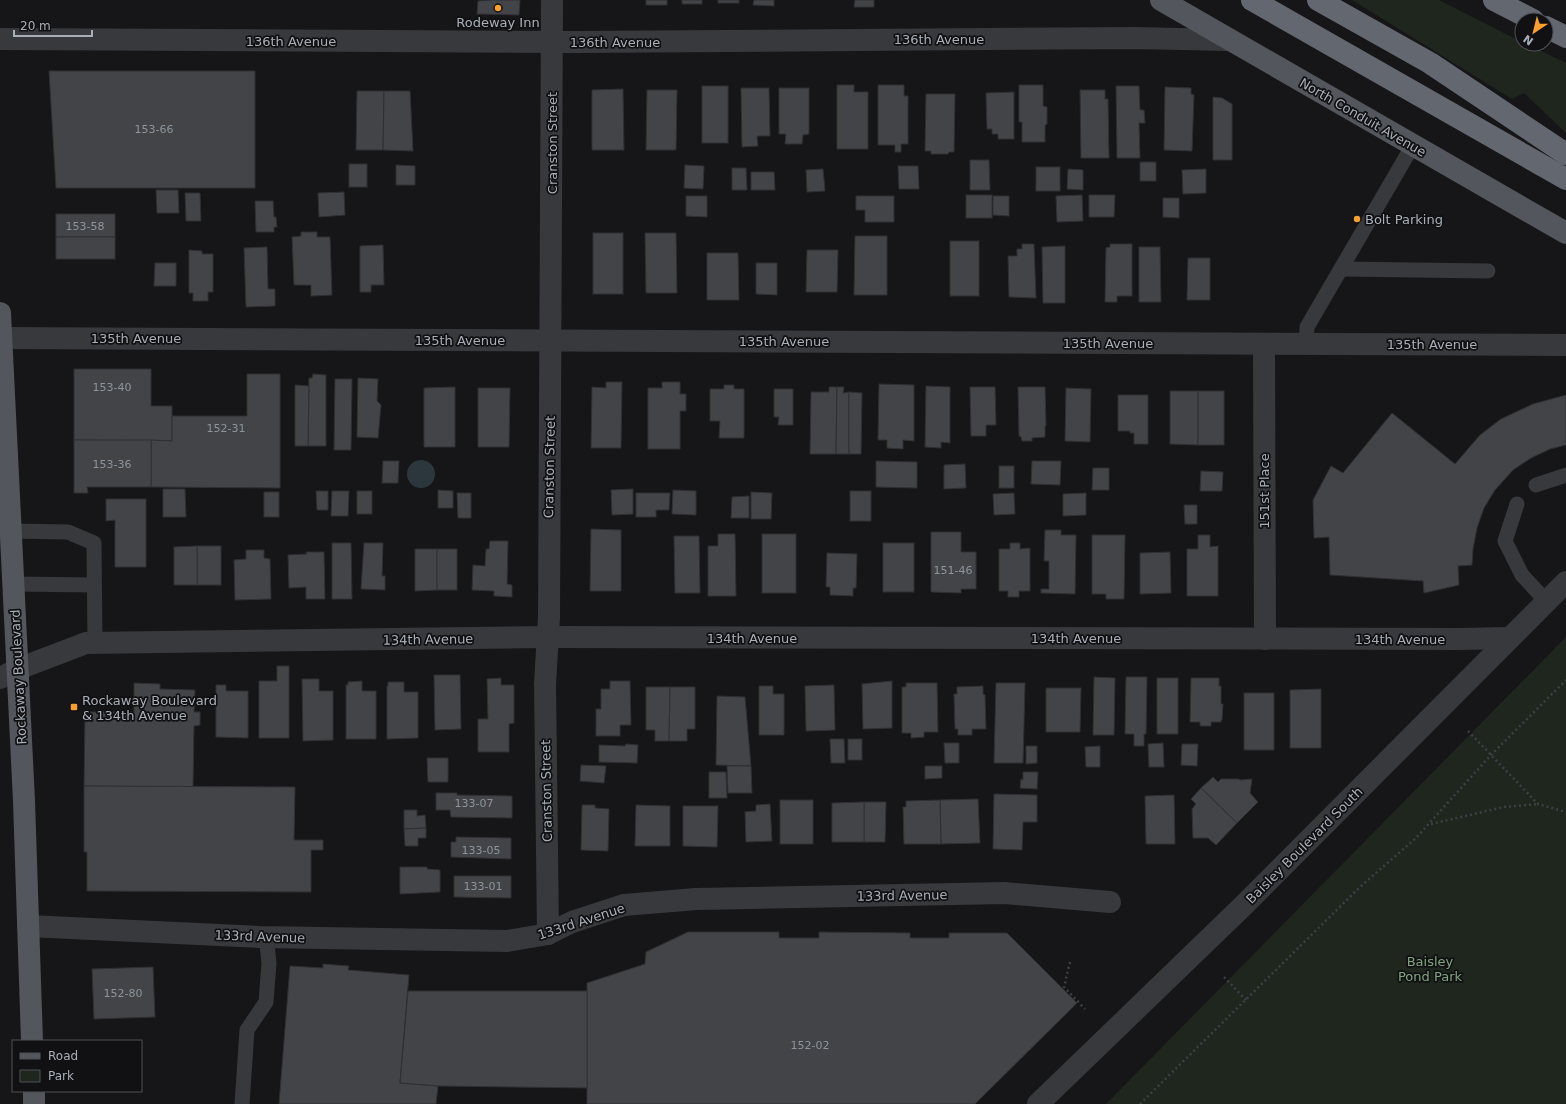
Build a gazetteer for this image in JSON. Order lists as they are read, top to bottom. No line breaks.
{"streets":{"main road":["North Conduit Avenue","Rockaway Boulevard"],"street":["136th Avenue","Cranston Street","135th Avenue","151st Place","134th Avenue","Baisley Boulevard South","133rd Avenue"]},"crossings":[["136th Avenue","North Conduit Avenue"],["136th Avenue","Cranston Street"],["Cranston Street","135th Avenue"],["Cranston Street","134th Avenue"],["Cranston Street","133rd Avenue"],["135th Avenue","151st Place"],["135th Avenue","Rockaway Boulevard"],["151st Place","134th Avenue"],["134th Avenue","Rockaway Boulevard"],["134th Avenue","Baisley Boulevard South"],["Rockaway Boulevard","133rd Avenue"]],"parks":["Baisley Pond Park"],"places":{"other":["Rodeway Inn","Bolt Parking"],"transit":["Rockaway Boulevard & 134th Avenue"]},"house_numbers":["153-66","153-58","153-40","152-31","153-36","151-46","133-07","133-05","133-01","152-80","152-02"],"legend":["Road","Park"],"scale_bar":"20 m","north":"bottom left"}
